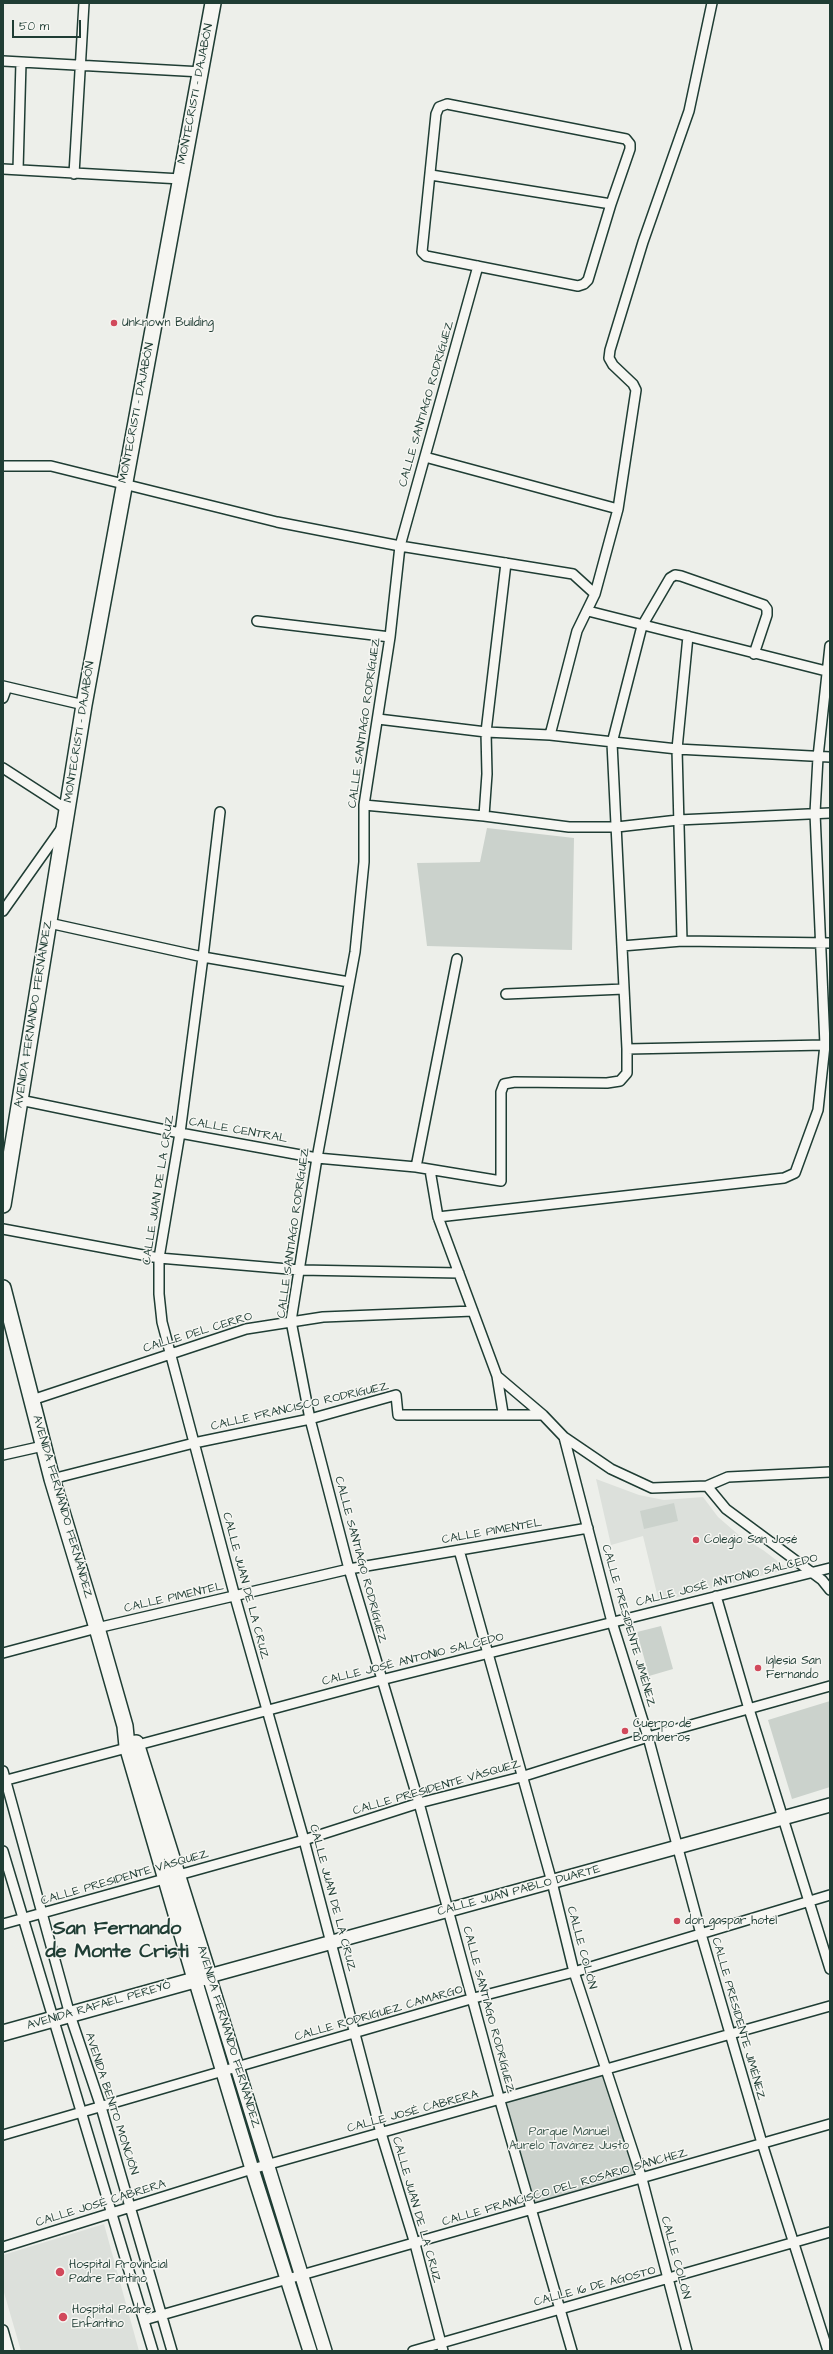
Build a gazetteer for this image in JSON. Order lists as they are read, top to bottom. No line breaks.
{"streets":{"main road":["MONTECRISTI - DAJABÓN","AVENIDA FERNANDO FERNÁNDEZ","CALLE JUAN PABLO DUARTE","AVENIDA RAFAEL PEREYÓ"],"street":["CALLE SANTIAGO RODRÍGUEZ","CALLE CENTRAL","CALLE JUAN DE LA CRUZ","CALLE DEL CERRO","CALLE FRANCISCO RODRÍGUEZ","CALLE PIMENTEL","CALLE JOSÉ ANTONIO SALCEDO","CALLE PRESIDENTE JIMÉNEZ","CALLE PRESIDENTE VÁSQUEZ","CALLE COLÓN","CALLE RODRÍGUEZ CAMARGO","AVENIDA BENITO MONCIÓN","CALLE JOSÉ CABRERA","CALLE FRANCISCO DEL ROSARIO SÁNCHEZ","CALLE 16 DE AGOSTO"]},"crossings":[["MONTECRISTI - DAJABÓN","AVENIDA FERNANDO FERNÁNDEZ"],["CALLE SANTIAGO RODRÍGUEZ","CALLE CENTRAL"],["CALLE SANTIAGO RODRÍGUEZ","CALLE DEL CERRO"],["CALLE SANTIAGO RODRÍGUEZ","CALLE FRANCISCO RODRÍGUEZ"],["CALLE SANTIAGO RODRÍGUEZ","CALLE PIMENTEL"],["CALLE SANTIAGO RODRÍGUEZ","CALLE JOSÉ ANTONIO SALCEDO"],["CALLE SANTIAGO RODRÍGUEZ","CALLE PRESIDENTE VÁSQUEZ"],["CALLE SANTIAGO RODRÍGUEZ","CALLE JUAN PABLO DUARTE"],["CALLE SANTIAGO RODRÍGUEZ","CALLE RODRÍGUEZ CAMARGO"],["CALLE SANTIAGO RODRÍGUEZ","CALLE JOSÉ CABRERA"],["CALLE SANTIAGO RODRÍGUEZ","CALLE FRANCISCO DEL ROSARIO SÁNCHEZ"],["CALLE SANTIAGO RODRÍGUEZ","CALLE 16 DE AGOSTO"],["AVENIDA FERNANDO FERNÁNDEZ","CALLE CENTRAL"],["AVENIDA FERNANDO FERNÁNDEZ","CALLE DEL CERRO"],["AVENIDA FERNANDO FERNÁNDEZ","CALLE FRANCISCO RODRÍGUEZ"],["AVENIDA FERNANDO FERNÁNDEZ","CALLE PIMENTEL"],["AVENIDA FERNANDO FERNÁNDEZ","CALLE JOSÉ ANTONIO SALCEDO"],["AVENIDA FERNANDO FERNÁNDEZ","CALLE PRESIDENTE VÁSQUEZ"],["AVENIDA FERNANDO FERNÁNDEZ","CALLE JUAN PABLO DUARTE"],["AVENIDA FERNANDO FERNÁNDEZ","AVENIDA RAFAEL PEREYÓ"],["AVENIDA FERNANDO FERNÁNDEZ","CALLE RODRÍGUEZ CAMARGO"],["AVENIDA FERNANDO FERNÁNDEZ","CALLE JOSÉ CABRERA"],["AVENIDA FERNANDO FERNÁNDEZ","CALLE FRANCISCO DEL ROSARIO SÁNCHEZ"],["CALLE CENTRAL","CALLE JUAN DE LA CRUZ"],["CALLE JUAN DE LA CRUZ","CALLE DEL CERRO"],["CALLE JUAN DE LA CRUZ","CALLE FRANCISCO RODRÍGUEZ"],["CALLE JUAN DE LA CRUZ","CALLE PIMENTEL"],["CALLE JUAN DE LA CRUZ","CALLE JOSÉ ANTONIO SALCEDO"],["CALLE JUAN DE LA CRUZ","CALLE PRESIDENTE VÁSQUEZ"],["CALLE JUAN DE LA CRUZ","CALLE JUAN PABLO DUARTE"],["CALLE JUAN DE LA CRUZ","CALLE RODRÍGUEZ CAMARGO"],["CALLE JUAN DE LA CRUZ","CALLE JOSÉ CABRERA"],["CALLE JUAN DE LA CRUZ","CALLE FRANCISCO DEL ROSARIO SÁNCHEZ"],["CALLE JUAN DE LA CRUZ","CALLE 16 DE AGOSTO"],["CALLE PIMENTEL","CALLE PRESIDENTE JIMÉNEZ"],["CALLE PIMENTEL","CALLE COLÓN"],["CALLE JOSÉ ANTONIO SALCEDO","CALLE PRESIDENTE JIMÉNEZ"],["CALLE JOSÉ ANTONIO SALCEDO","CALLE COLÓN"],["CALLE JOSÉ ANTONIO SALCEDO","AVENIDA BENITO MONCIÓN"],["CALLE PRESIDENTE JIMÉNEZ","CALLE PRESIDENTE VÁSQUEZ"],["CALLE PRESIDENTE JIMÉNEZ","CALLE JUAN PABLO DUARTE"],["CALLE PRESIDENTE JIMÉNEZ","CALLE RODRÍGUEZ CAMARGO"],["CALLE PRESIDENTE JIMÉNEZ","CALLE JOSÉ CABRERA"],["CALLE PRESIDENTE JIMÉNEZ","CALLE FRANCISCO DEL ROSARIO SÁNCHEZ"],["CALLE PRESIDENTE JIMÉNEZ","CALLE 16 DE AGOSTO"],["CALLE PRESIDENTE VÁSQUEZ","CALLE COLÓN"],["CALLE PRESIDENTE VÁSQUEZ","AVENIDA BENITO MONCIÓN"],["CALLE JUAN PABLO DUARTE","CALLE COLÓN"],["CALLE JUAN PABLO DUARTE","AVENIDA RAFAEL PEREYÓ"],["CALLE COLÓN","CALLE RODRÍGUEZ CAMARGO"],["CALLE COLÓN","CALLE JOSÉ CABRERA"],["CALLE COLÓN","CALLE FRANCISCO DEL ROSARIO SÁNCHEZ"],["CALLE COLÓN","CALLE 16 DE AGOSTO"],["AVENIDA RAFAEL PEREYÓ","AVENIDA BENITO MONCIÓN"],["CALLE RODRÍGUEZ CAMARGO","AVENIDA BENITO MONCIÓN"],["AVENIDA BENITO MONCIÓN","CALLE JOSÉ CABRERA"],["AVENIDA BENITO MONCIÓN","CALLE FRANCISCO DEL ROSARIO SÁNCHEZ"]],"districts":["San Fernando de Monte Cristi"],"parks":["Parque Manuel Aurelo Tavárez Justo"],"places":["Unknown Building","Colegio San José","Iglesia San Fernando","Cuerpo de Bomberos","don gaspar hotel","Hospital Provincial Padre Fantino","Hospital Padre Enfantino"],"scale_bar":"50 m"}
